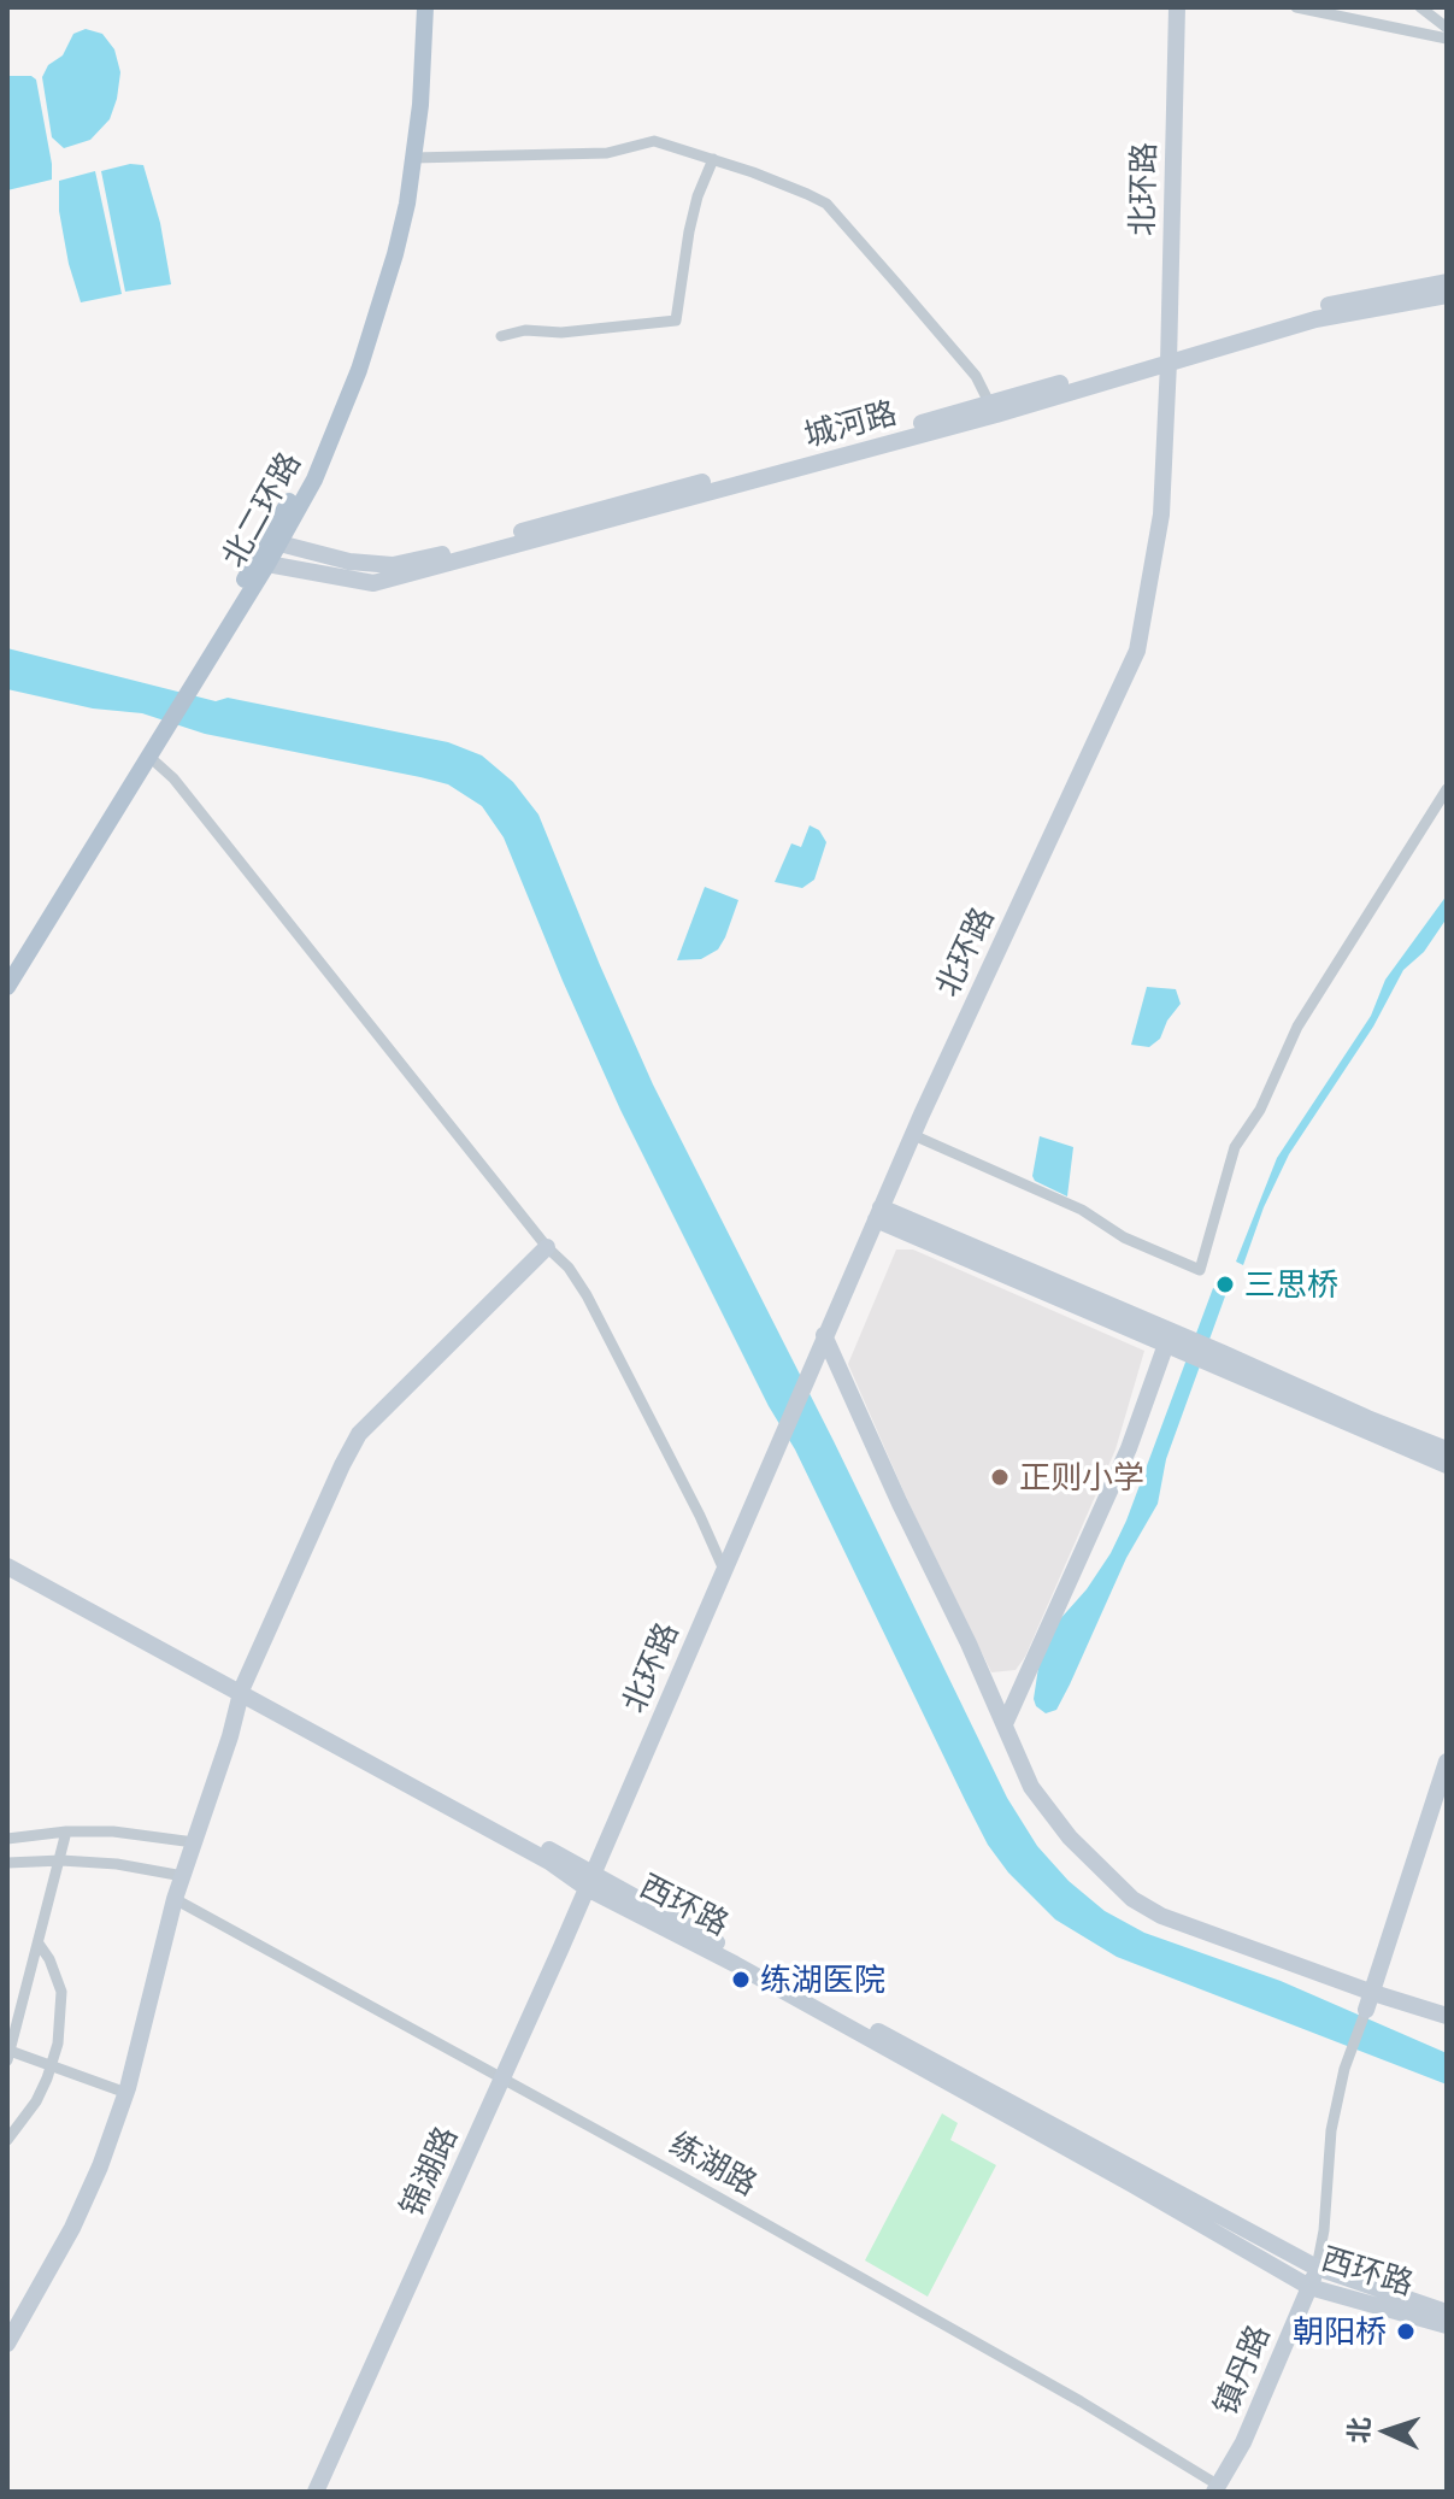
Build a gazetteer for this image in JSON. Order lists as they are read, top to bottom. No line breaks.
{"streets":{"main road":["北环路","城河路","北二环路","西环路","锦湖路","镇丹路"],"street":["练湖路"]},"crossings":[["北环路","城河路"],["北环路","西环路"],["北环路","锦湖路"],["城河路","北二环路"],["西环路","锦湖路"],["西环路","镇丹路"],["练湖路","锦湖路"],["练湖路","镇丹路"]],"places":["三思桥","正则小学","练湖医院","朝阳桥"],"north":"left"}
